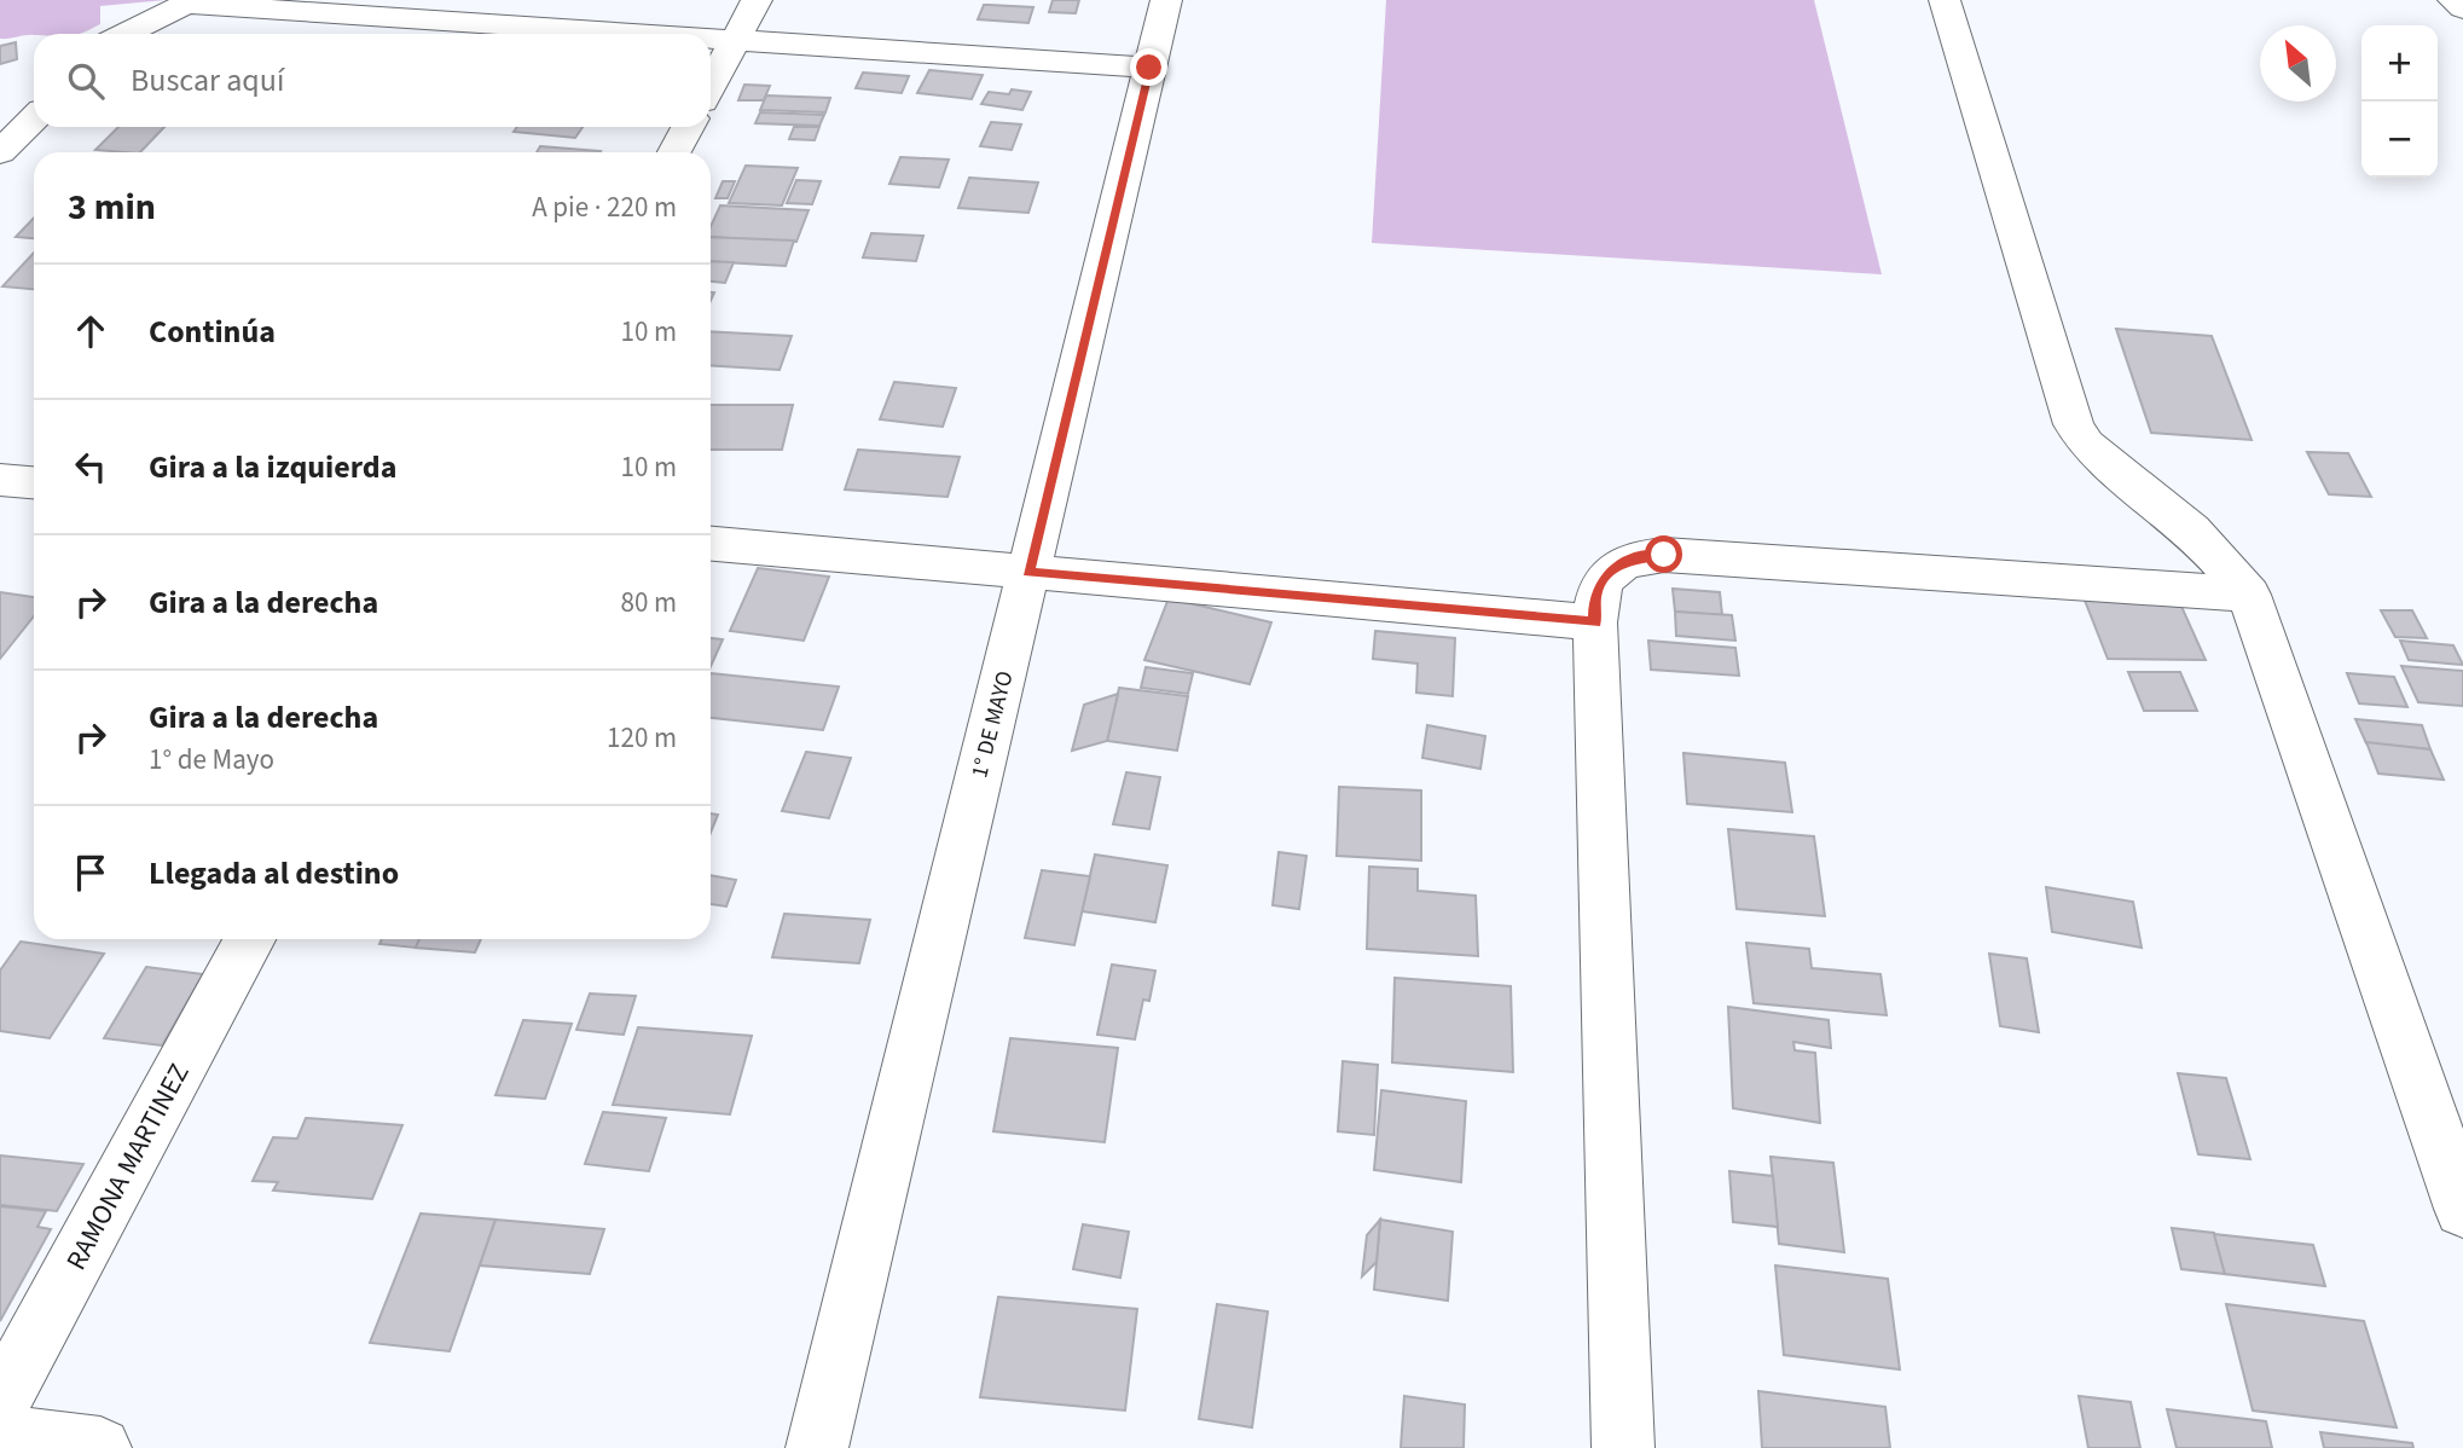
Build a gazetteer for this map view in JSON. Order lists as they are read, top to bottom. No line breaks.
{"streets":{"street":["1° DE MAYO","RAMONA MARTINEZ"]},"north":"top left","page":{"map_buttons":["+","−"],"search":"Buscar aquí","heading":["3 min","A pie · 220 m"],"list":[["Continúa","10 m"],["Gira a la izquierda","10 m"],["Gira a la derecha","80 m"],["Gira a la derecha","1° de Mayo","120 m"],"Llegada al destino"]}}
